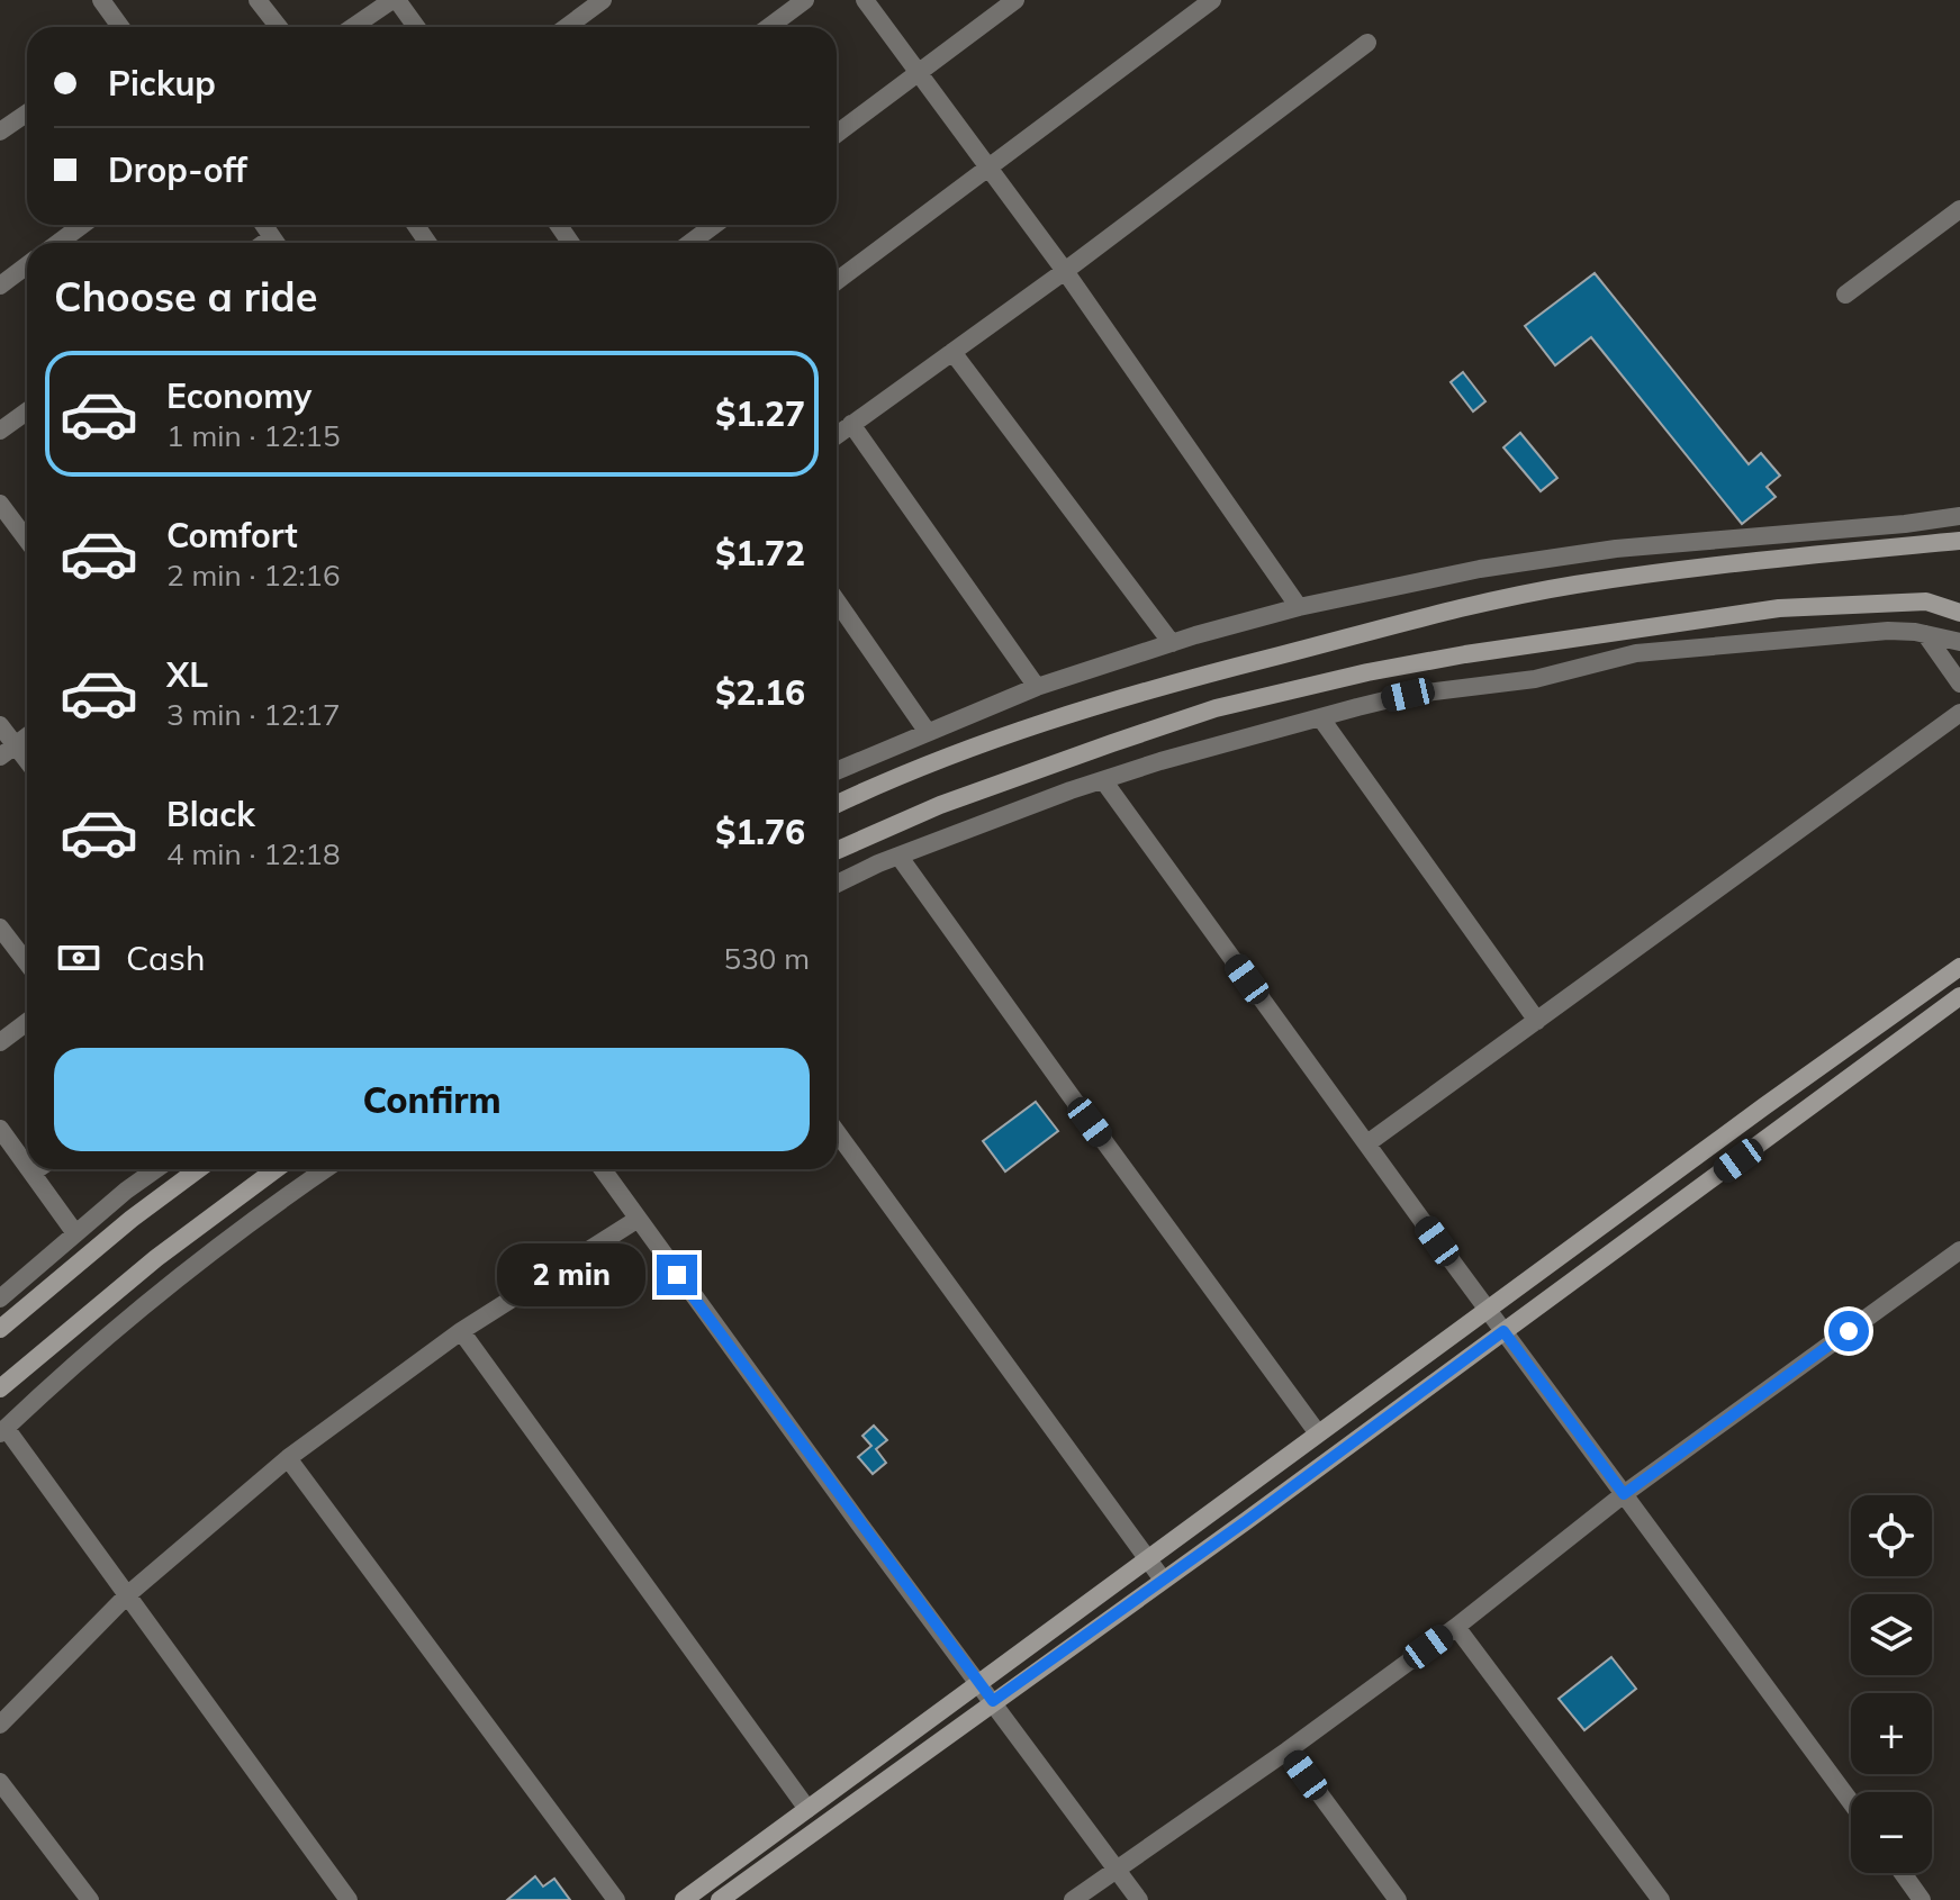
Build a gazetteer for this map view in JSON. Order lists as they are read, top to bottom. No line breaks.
{"page":{"banner":["Pickup","Drop-off"],"heading":"Choose a ride","list":[{"name":"Economy","note":"1 min · 12:15","value":"$1.27"},{"name":"Comfort","note":"2 min · 12:16","value":"$1.72"},{"name":"XL","note":"3 min · 12:17","value":"$2.16"},{"name":"Black","note":"4 min · 12:18","value":"$1.76"}],"pay":["Cash","530 m"],"buttons":"Confirm","bubble":"2 min","map_buttons":["+","−"]}}
